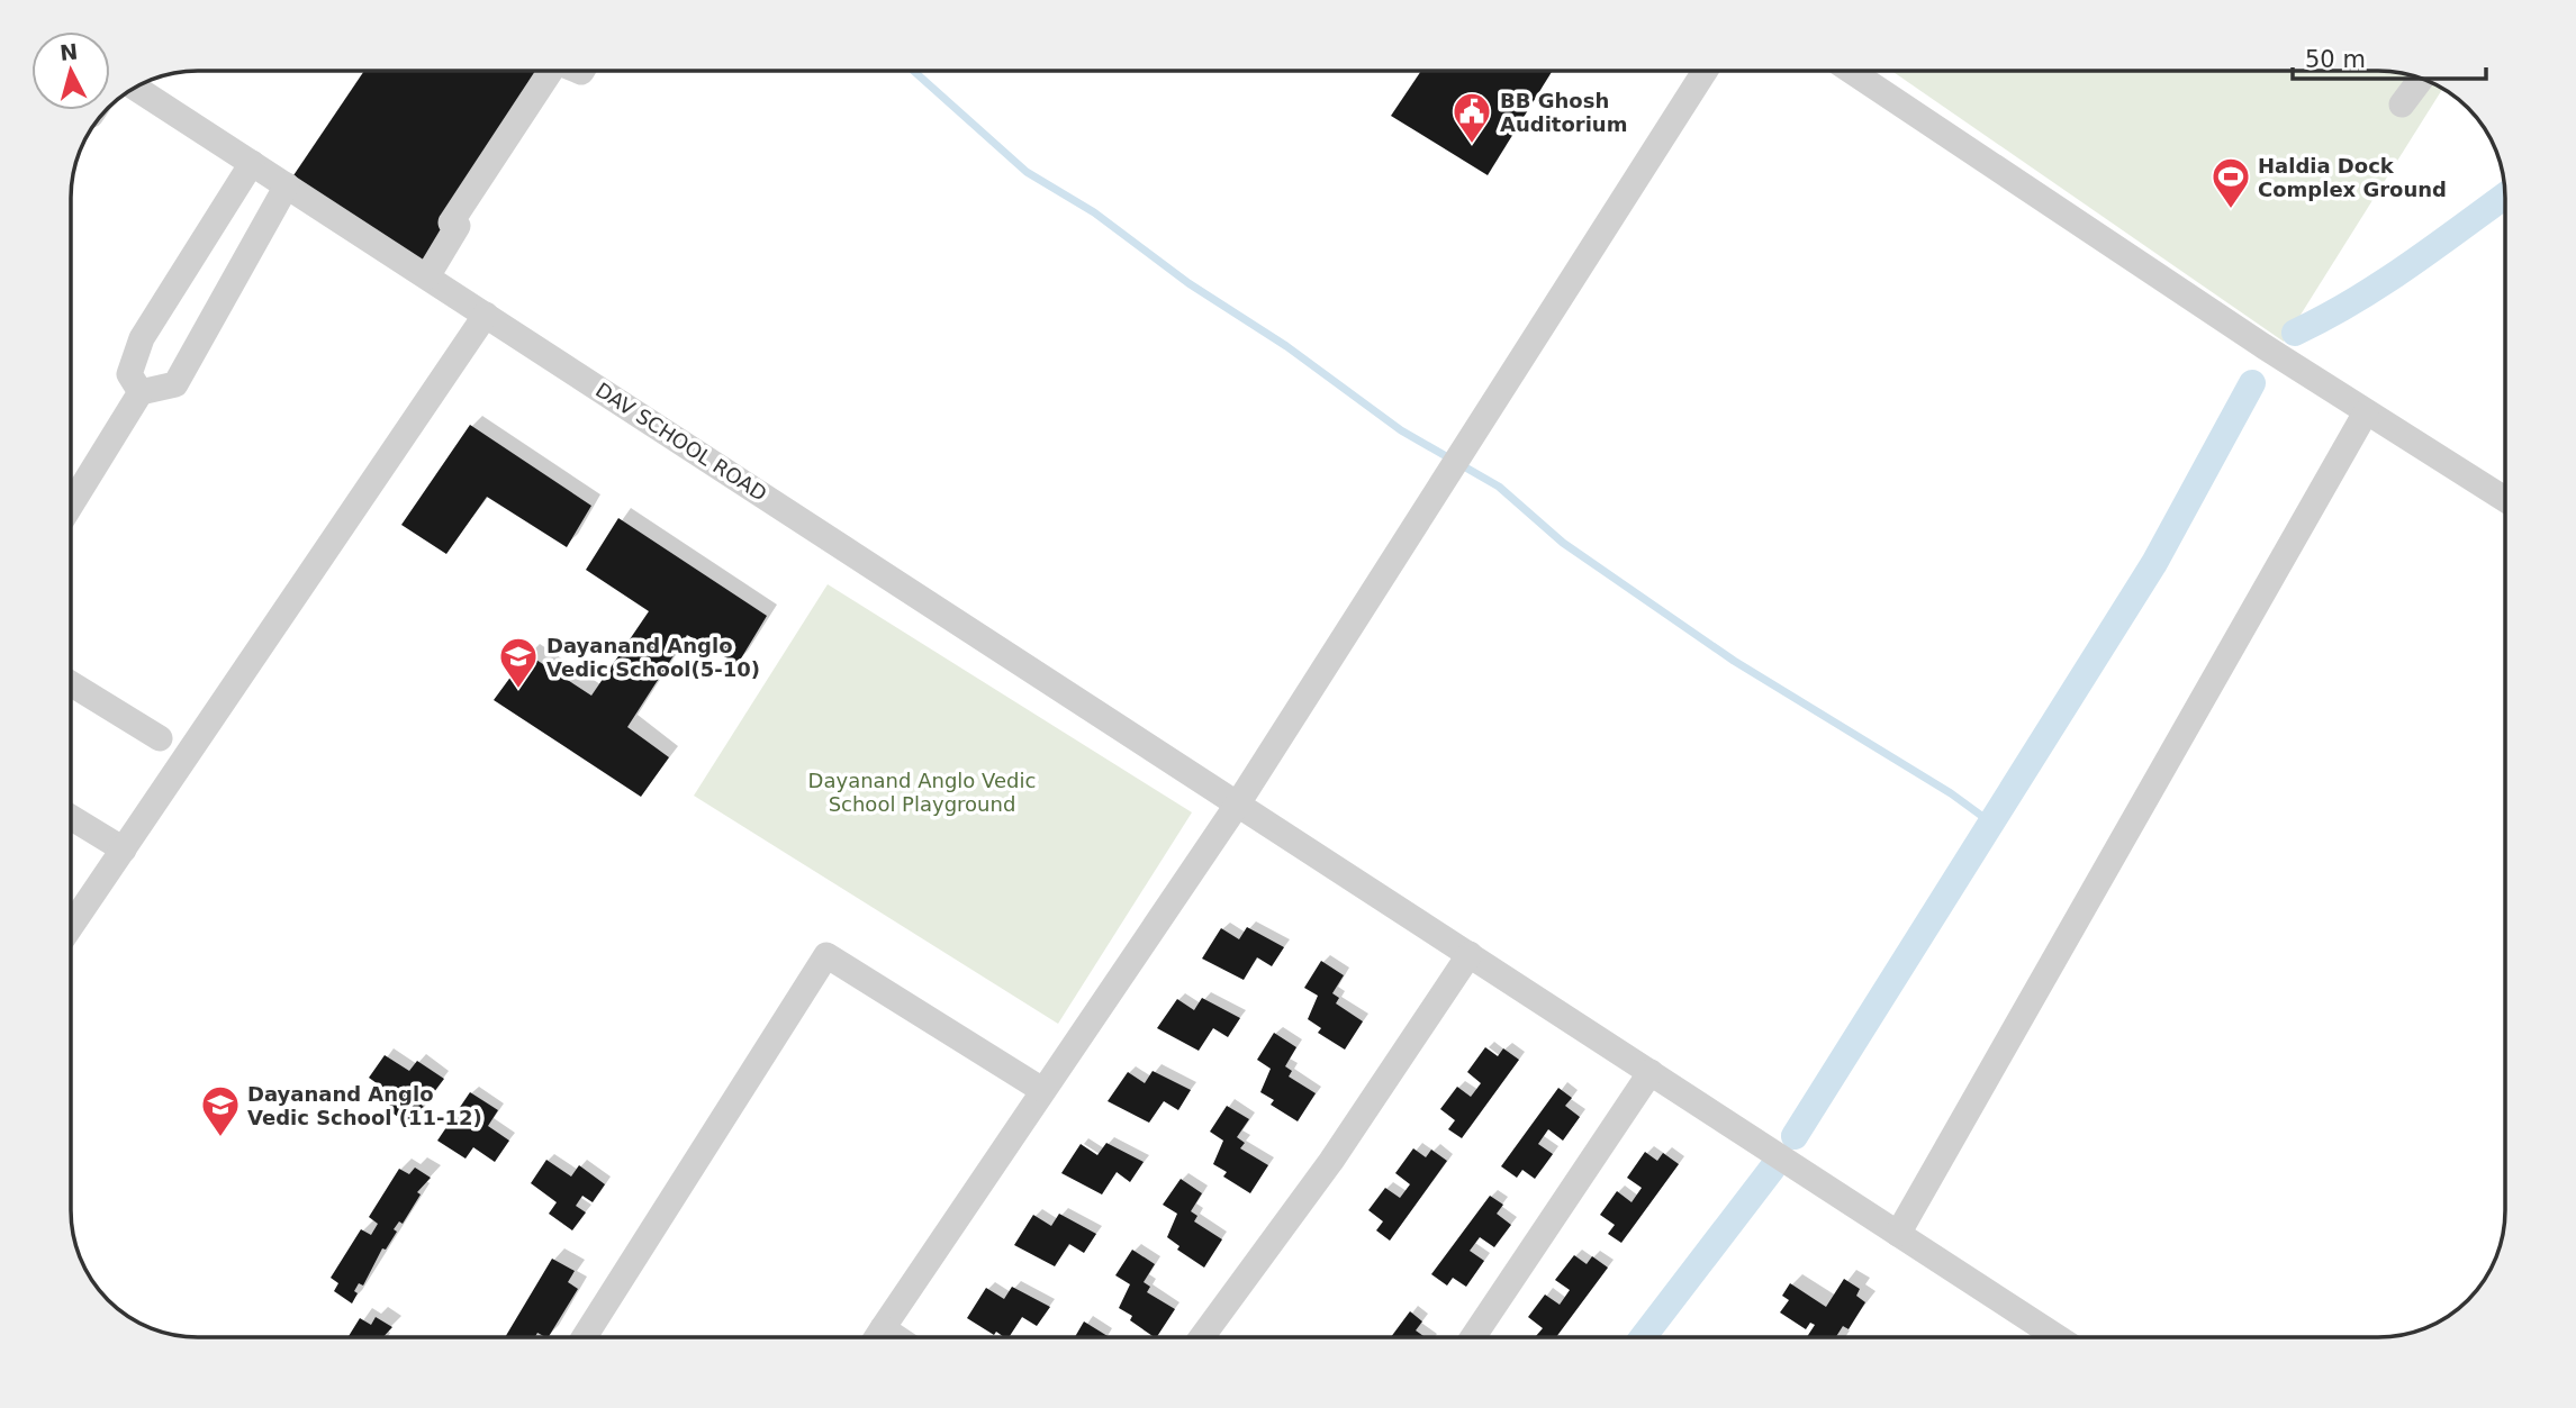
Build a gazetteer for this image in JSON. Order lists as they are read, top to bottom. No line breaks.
{"streets":{"street":["DAV SCHOOL ROAD"]},"parks":["Dayanand Anglo Vedic School Playground"],"places":{"public building":["BB Ghosh Auditorium"],"sports":["Haldia Dock Complex Ground"],"school or university":["Dayanand Anglo Vedic School(5-10)","Dayanand Anglo Vedic School (11-12)"]},"scale_bar":"50 m","north":"top"}
